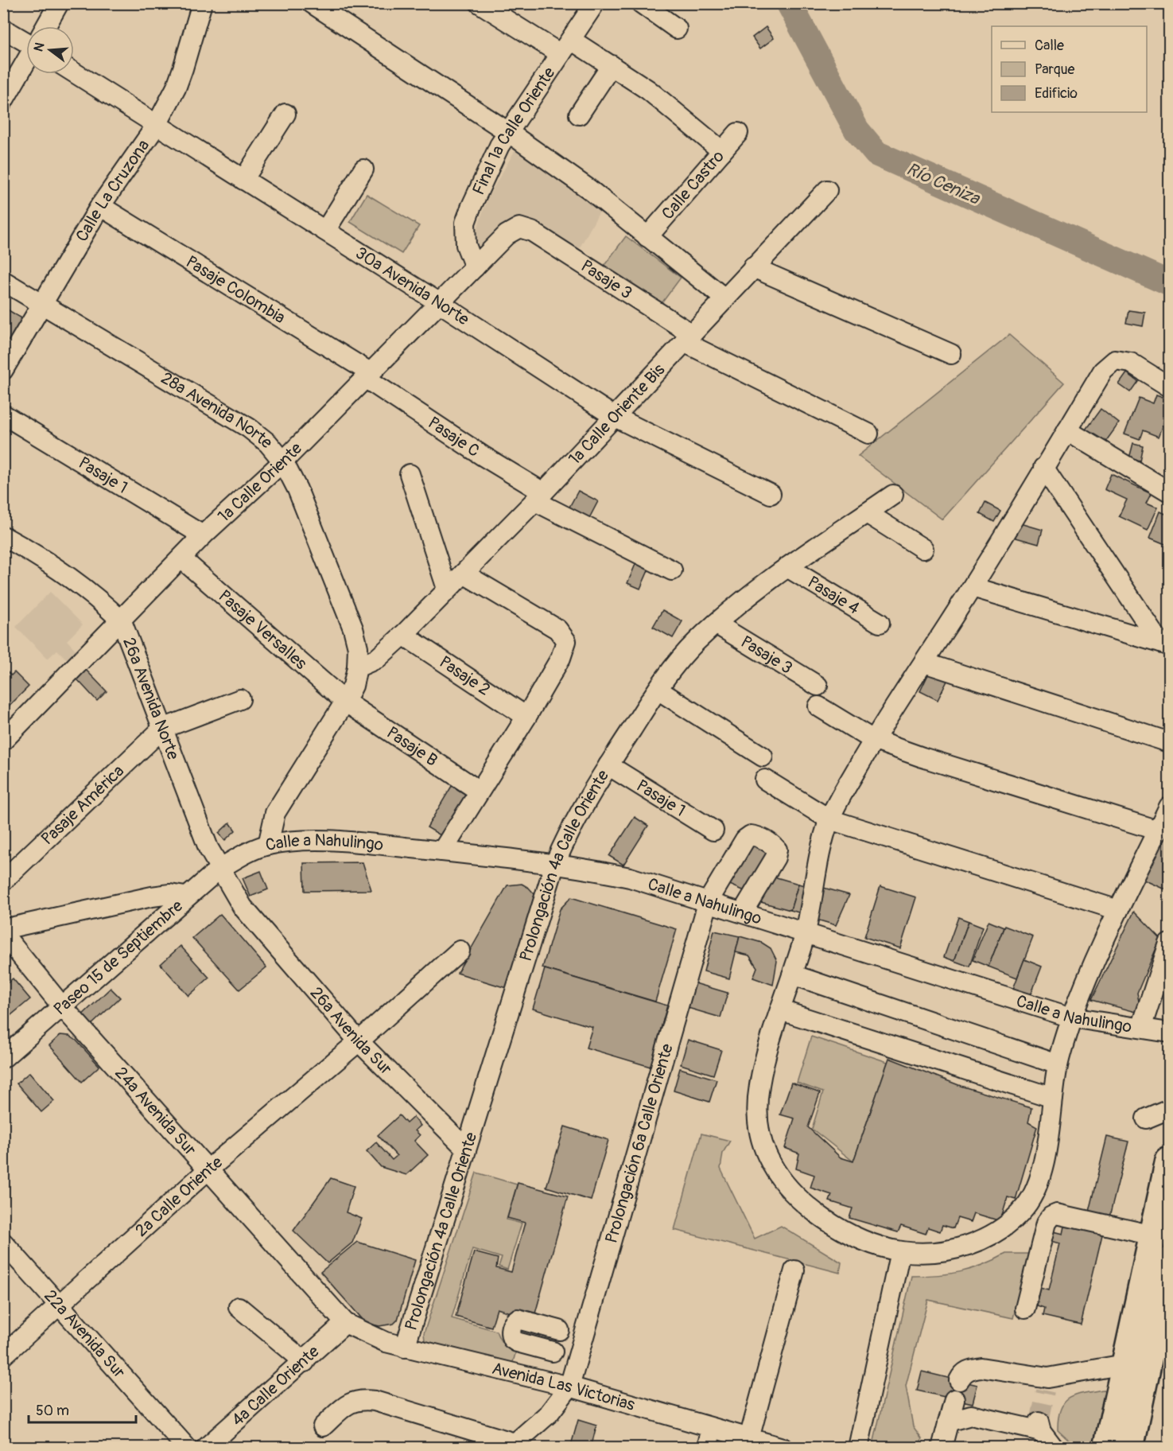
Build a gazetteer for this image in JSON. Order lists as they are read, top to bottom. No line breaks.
{"streets":{"street":["Final 1a Calle Oriente","Calle Castro","Calle La Cruzona","Pasaje 3","30a Avenida Norte","Pasaje Colombia","28a Avenida Norte","1a Calle Oriente Bis","Pasaje C","Pasaje 1","1a Calle Oriente","Pasaje 4","Pasaje Versalles","Pasaje 2","26a Avenida Norte","Pasaje B","Pasaje América","Calle a Nahulingo","Prolongación 4a Calle Oriente","Paseo 15 de Septiembre","26a Avenida Sur","24a Avenida Sur","Prolongación 6a Calle Oriente","2a Calle Oriente","22a Avenida Sur","4a Calle Oriente","Avenida Las Victorias"]},"crossings":[["Final 1a Calle Oriente","1a Calle Oriente"],["Calle La Cruzona","30a Avenida Norte"],["Calle La Cruzona","Pasaje Colombia"],["Calle La Cruzona","28a Avenida Norte"],["Pasaje 3","1a Calle Oriente Bis"],["Pasaje 3","1a Calle Oriente"],["Pasaje 3","Prolongación 4a Calle Oriente"],["30a Avenida Norte","1a Calle Oriente Bis"],["30a Avenida Norte","1a Calle Oriente"],["Pasaje Colombia","Pasaje C"],["Pasaje Colombia","1a Calle Oriente"],["28a Avenida Norte","1a Calle Oriente Bis"],["28a Avenida Norte","1a Calle Oriente"],["28a Avenida Norte","Pasaje Versalles"],["28a Avenida Norte","Pasaje B"],["28a Avenida Norte","Calle a Nahulingo"],["1a Calle Oriente Bis","Pasaje C"],["1a Calle Oriente Bis","Pasaje 2"],["Pasaje C","1a Calle Oriente"],["Pasaje 1","1a Calle Oriente"],["Pasaje 1","Prolongación 4a Calle Oriente"],["1a Calle Oriente","Pasaje Versalles"],["1a Calle Oriente","26a Avenida Norte"],["Pasaje 4","Prolongación 4a Calle Oriente"],["Pasaje Versalles","Pasaje B"],["26a Avenida Norte","Pasaje América"],["26a Avenida Norte","Calle a Nahulingo"],["26a Avenida Norte","Paseo 15 de Septiembre"],["26a Avenida Norte","26a Avenida Sur"],["Calle a Nahulingo","Prolongación 4a Calle Oriente"],["Calle a Nahulingo","Paseo 15 de Septiembre"],["Calle a Nahulingo","Prolongación 6a Calle Oriente"],["Prolongación 4a Calle Oriente","26a Avenida Sur"],["Prolongación 4a Calle Oriente","Avenida Las Victorias"],["Paseo 15 de Septiembre","24a Avenida Sur"],["26a Avenida Sur","2a Calle Oriente"],["24a Avenida Sur","2a Calle Oriente"],["24a Avenida Sur","4a Calle Oriente"],["24a Avenida Sur","Avenida Las Victorias"],["Prolongación 6a Calle Oriente","Avenida Las Victorias"],["2a Calle Oriente","22a Avenida Sur"],["4a Calle Oriente","Avenida Las Victorias"]],"water":["Río Ceniza"],"legend":["Calle","Parque","Edificio"],"scale_bar":"50 m","north":"left"}
